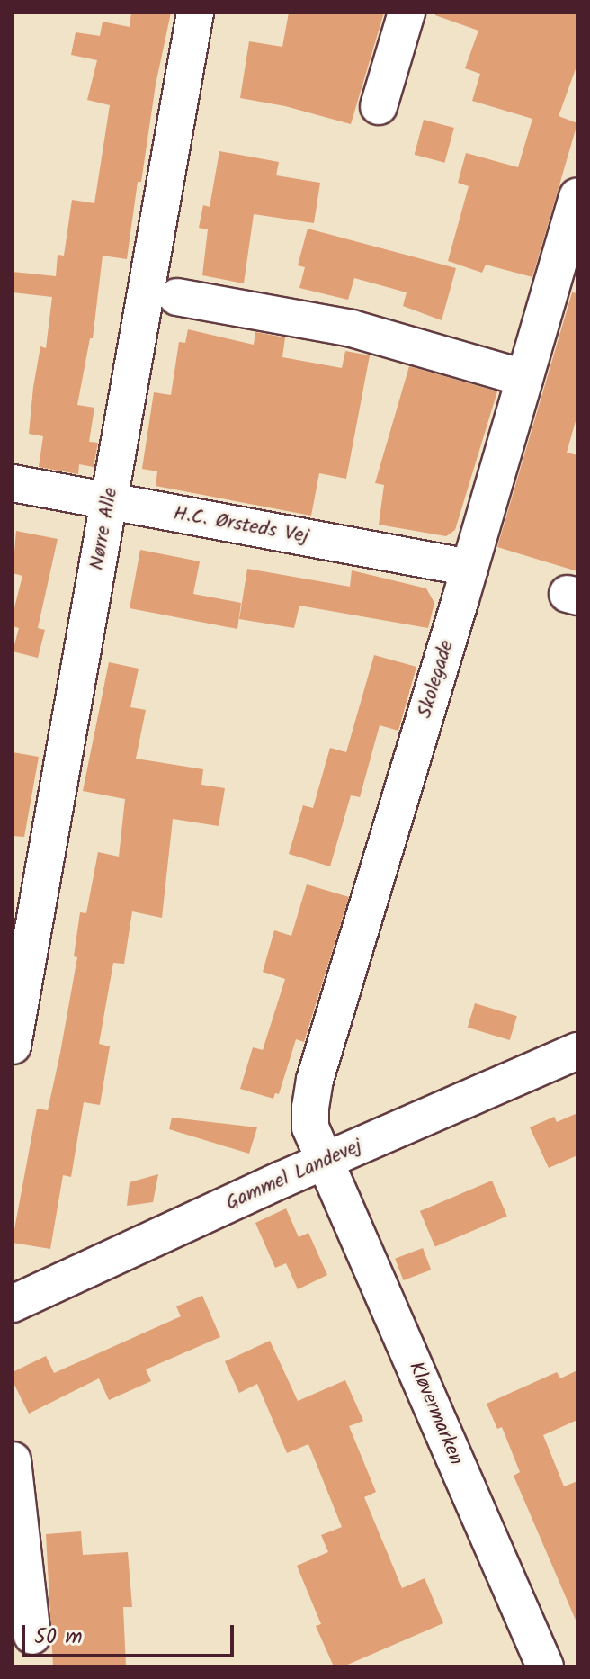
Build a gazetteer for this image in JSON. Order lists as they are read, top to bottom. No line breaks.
{"streets":{"street":["H.C. Ørsteds Vej","Nørre Alle","Skolegade","Gammel Landevej","Kløvermarken"]},"crossings":[["H.C. Ørsteds Vej","Nørre Alle"],["H.C. Ørsteds Vej","Skolegade"],["Skolegade","Gammel Landevej"],["Skolegade","Kløvermarken"],["Gammel Landevej","Kløvermarken"]],"scale_bar":"50 m"}
